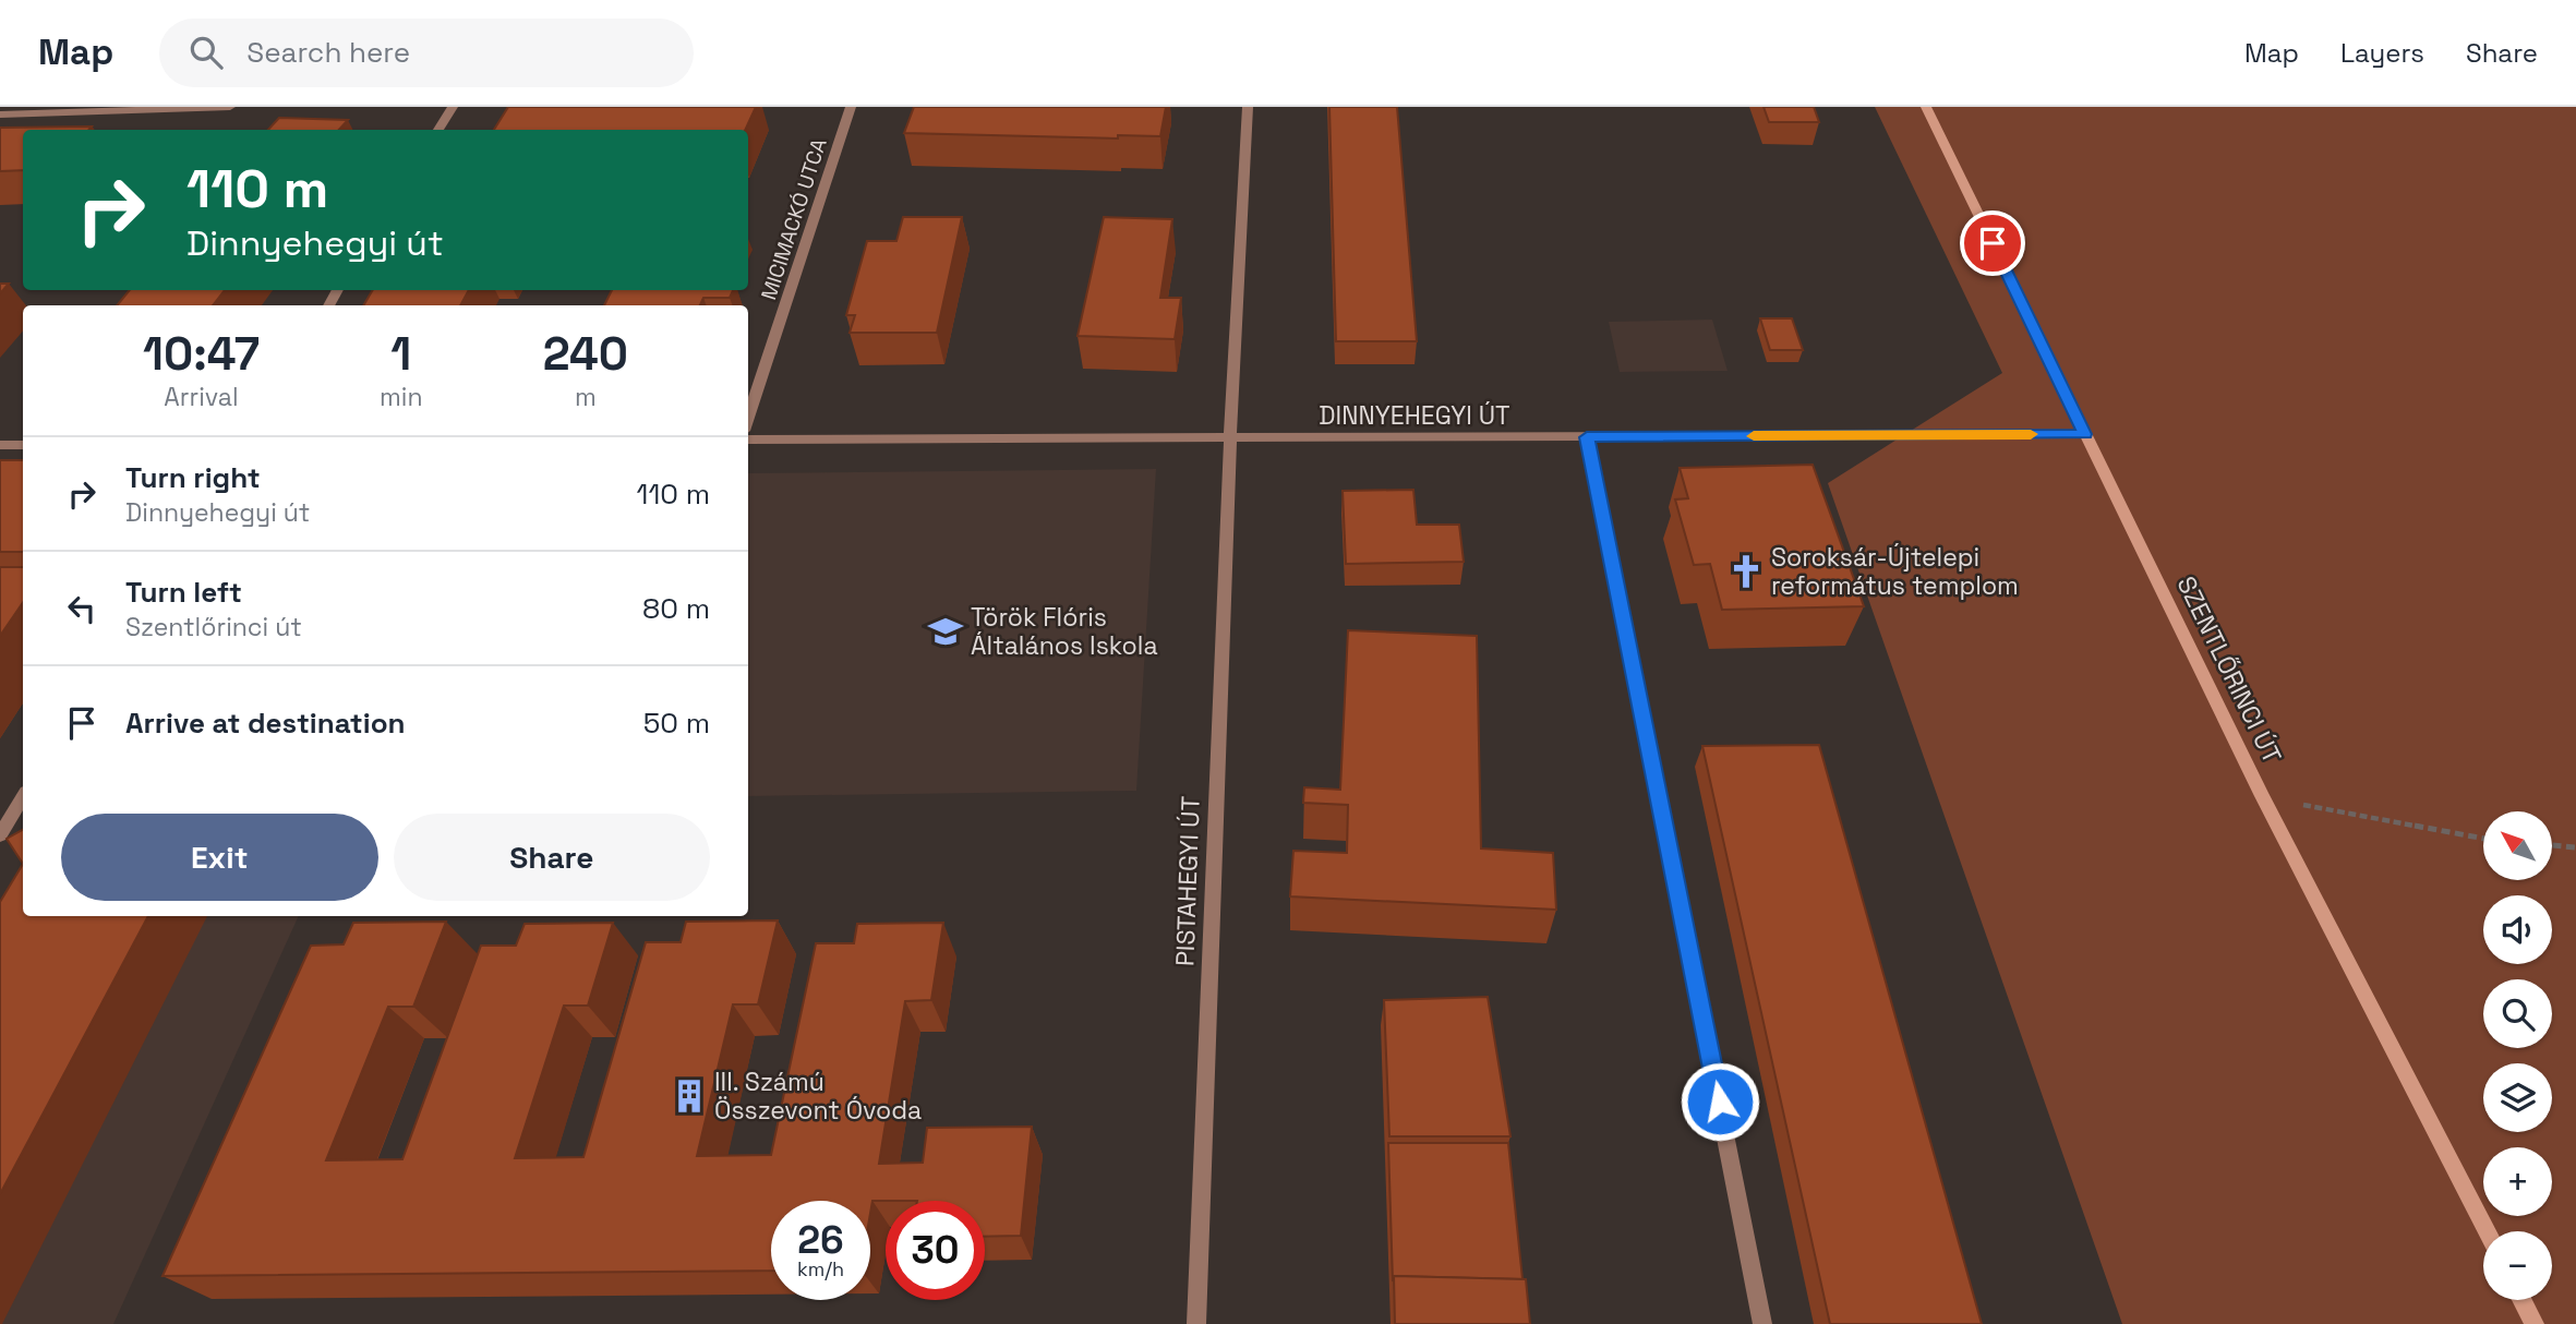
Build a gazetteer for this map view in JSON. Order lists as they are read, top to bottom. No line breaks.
{"streets":{"main road":["SZENTLŐRINCI ÚT"],"street":["MICIMACKÓ UTCA","DINNYEHEGYI ÚT","PISTAHEGYI ÚT"]},"crossings":[["DINNYEHEGYI ÚT","SZENTLŐRINCI ÚT"],["DINNYEHEGYI ÚT","PISTAHEGYI ÚT"]],"places":{"church":["Soroksár-Újtelepi református templom"],"school or university":["Török Flóris Általános Iskola"],"building":["III. Számú Összevont Óvoda"]},"north":"top left","page":{"header":"Map","search":"Search here","nav":["Map","Layers","Share"],"turn":["110 m","Dinnyehegyi út"],"eta":["10:47","Arrival","1","min","240","m"],"list":[{"name":"Turn right","note":"Dinnyehegyi út","value":"110 m"},{"name":"Turn left","note":"Szentlőrinci út","value":"80 m"},{"name":"Arrive at destination","value":"50 m"}],"buttons":["Exit","Share"],"map_buttons":["+","−"],"speed":"26 km/h","limit":"30"}}
